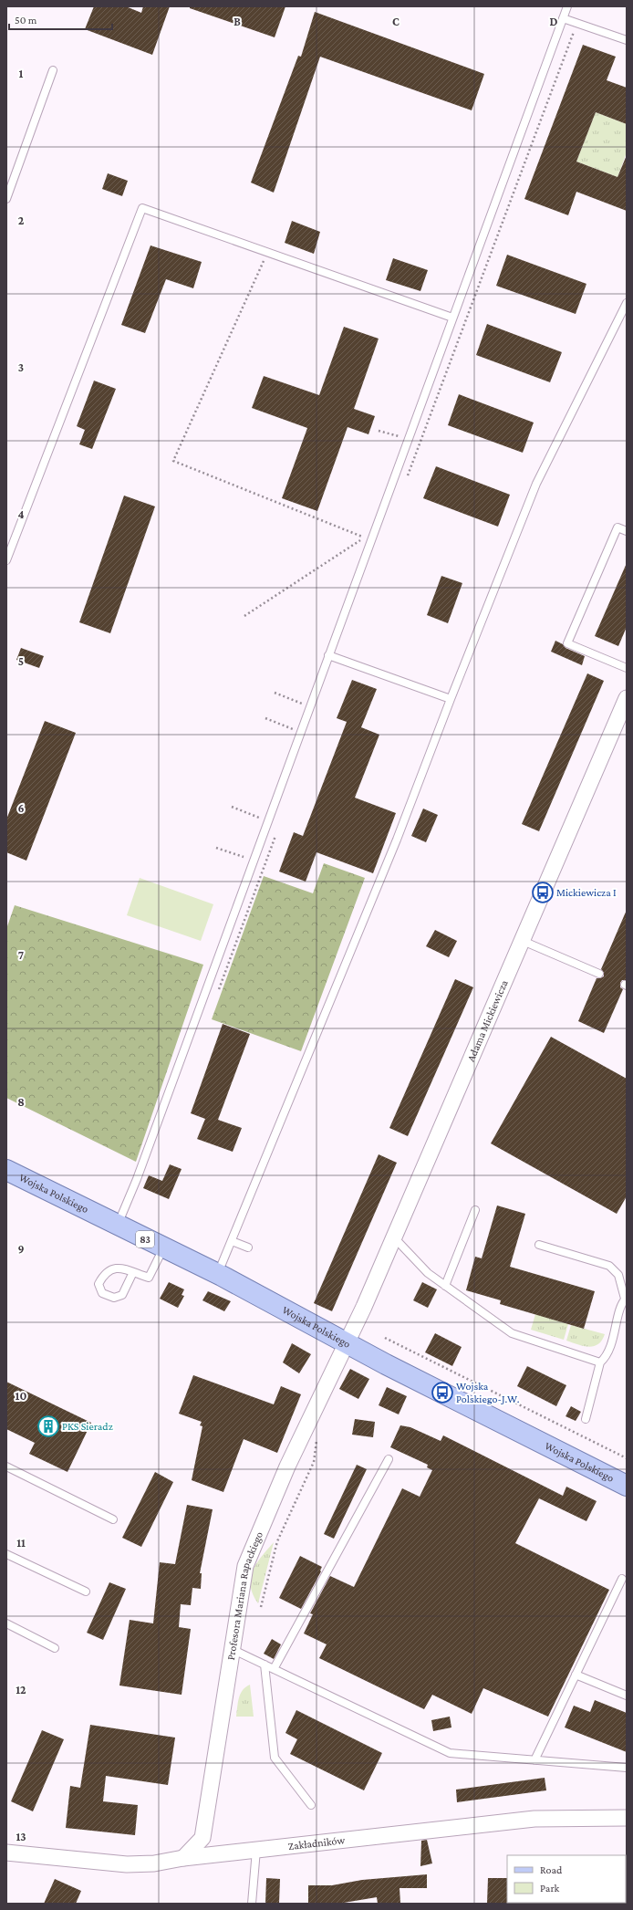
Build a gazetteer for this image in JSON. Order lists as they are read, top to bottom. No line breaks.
{"streets":{"main road":["Wojska Polskiego","83"],"street":["Adama Mickiewicza","Profesora Mariana Rapackiego","Zakładników"]},"crossings":[["Adama Mickiewicza","Wojska Polskiego"],["Adama Mickiewicza","Profesora Mariana Rapackiego"],["Wojska Polskiego","Profesora Mariana Rapackiego"],["Profesora Mariana Rapackiego","Zakładników"]],"places":{"bus stop":["Mickiewicza I","Wojska Polskiego-J.W."],"building":["PKS Sieradz"]},"legend":["Road","Park"],"scale_bar":"50 m","grid":{"columns":["B","C","D"],"rows":["1","2","3","4","5","6","7","8","9","10","11","12","13"]}}
